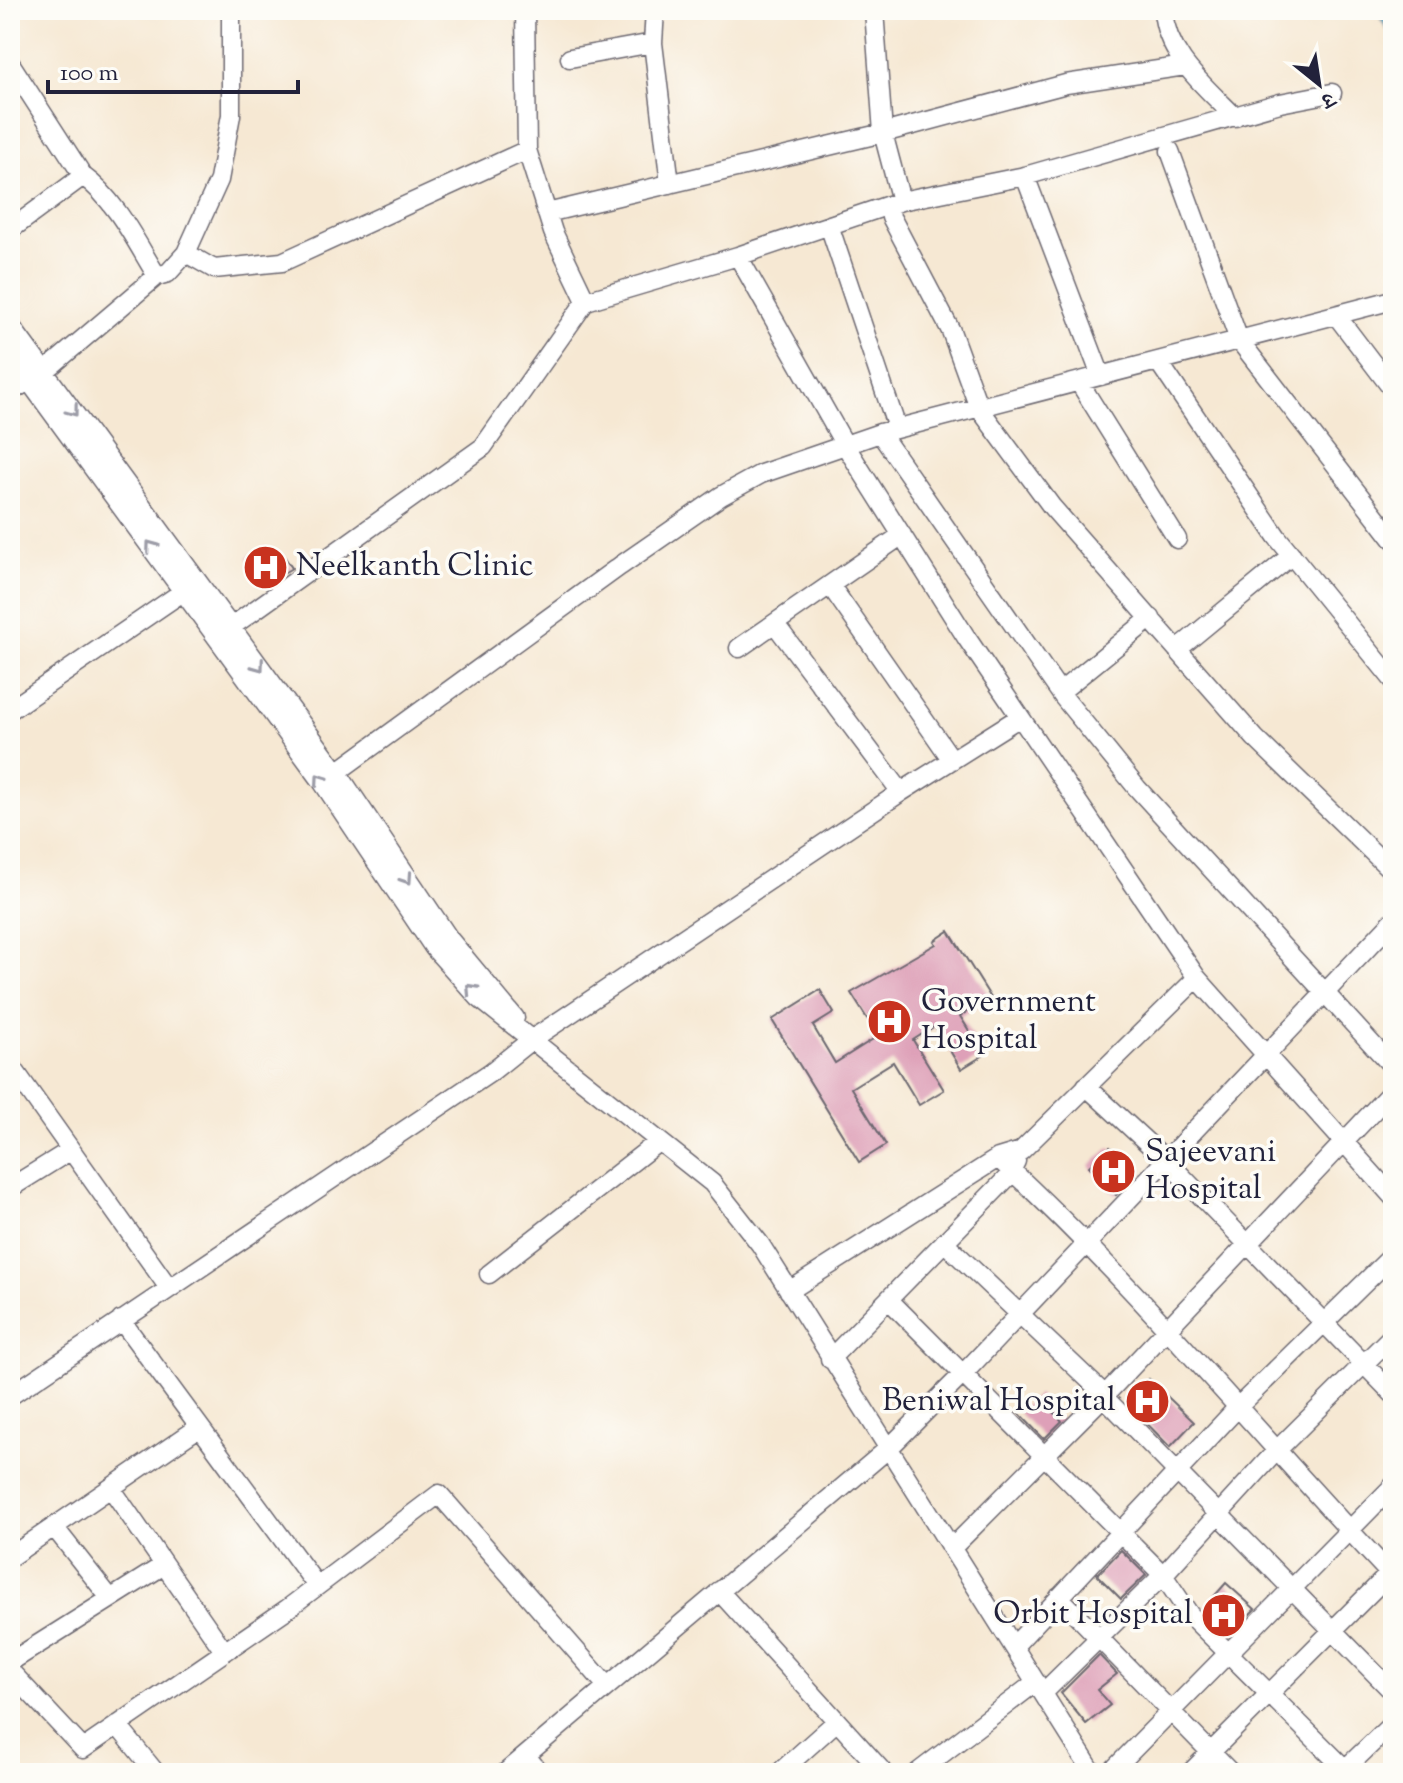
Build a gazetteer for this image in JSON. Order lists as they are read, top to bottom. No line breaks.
{"places":{"hospital":["Neelkanth Clinic","Government Hospital","Sajeevani Hospital","Beniwal Hospital","Orbit Hospital"]},"scale_bar":"100 m","north":"bottom right"}
